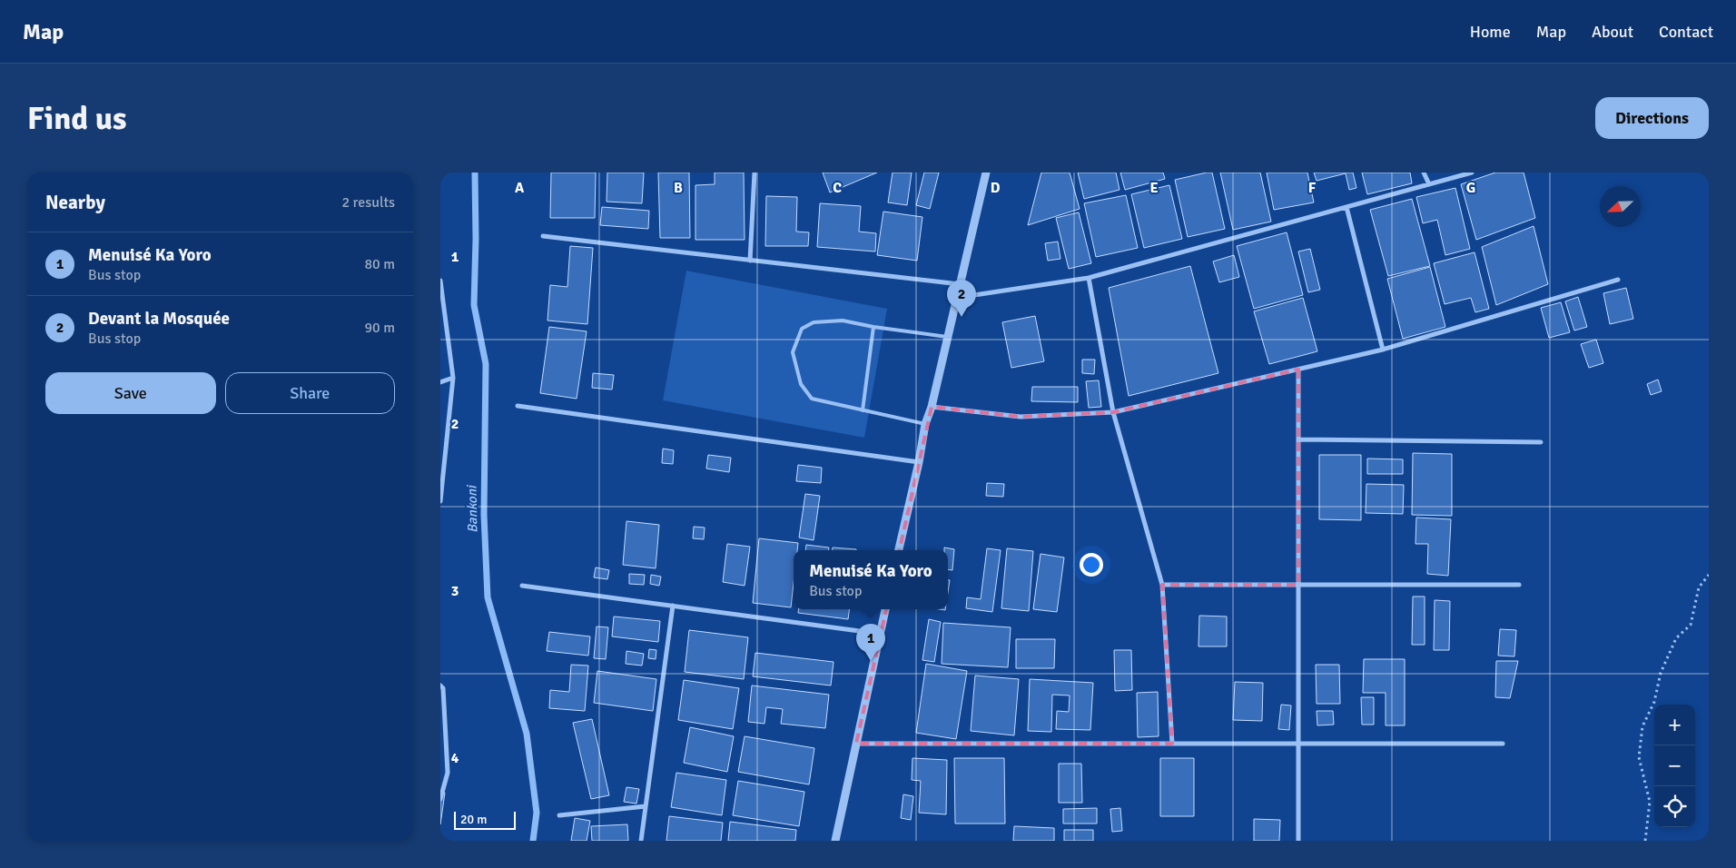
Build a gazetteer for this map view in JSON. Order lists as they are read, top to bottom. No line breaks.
{"water":["Bankoni"],"scale_bar":"20 m","north":"bottom left","page":{"header":"Map","nav":["Home","Map","About","Contact"],"buttons":["Directions",["Save","Share"]],"title":"Find us","heading":["Nearby","2 results"],"list":[{"mark":"1","name":"Menuisé Ka Yoro","note":"Bus stop","value":"80 m"},{"mark":"2","name":"Devant la Mosquée","note":"Bus stop","value":"90 m"}],"pins":["2","1"],"popup":["Menuisé Ka Yoro","Bus stop"],"map_buttons":["+","−"],"scale":"20 m"},"grid":{"columns":["A","B","C","D","E","F","G"],"rows":["1","2","3","4"]}}
